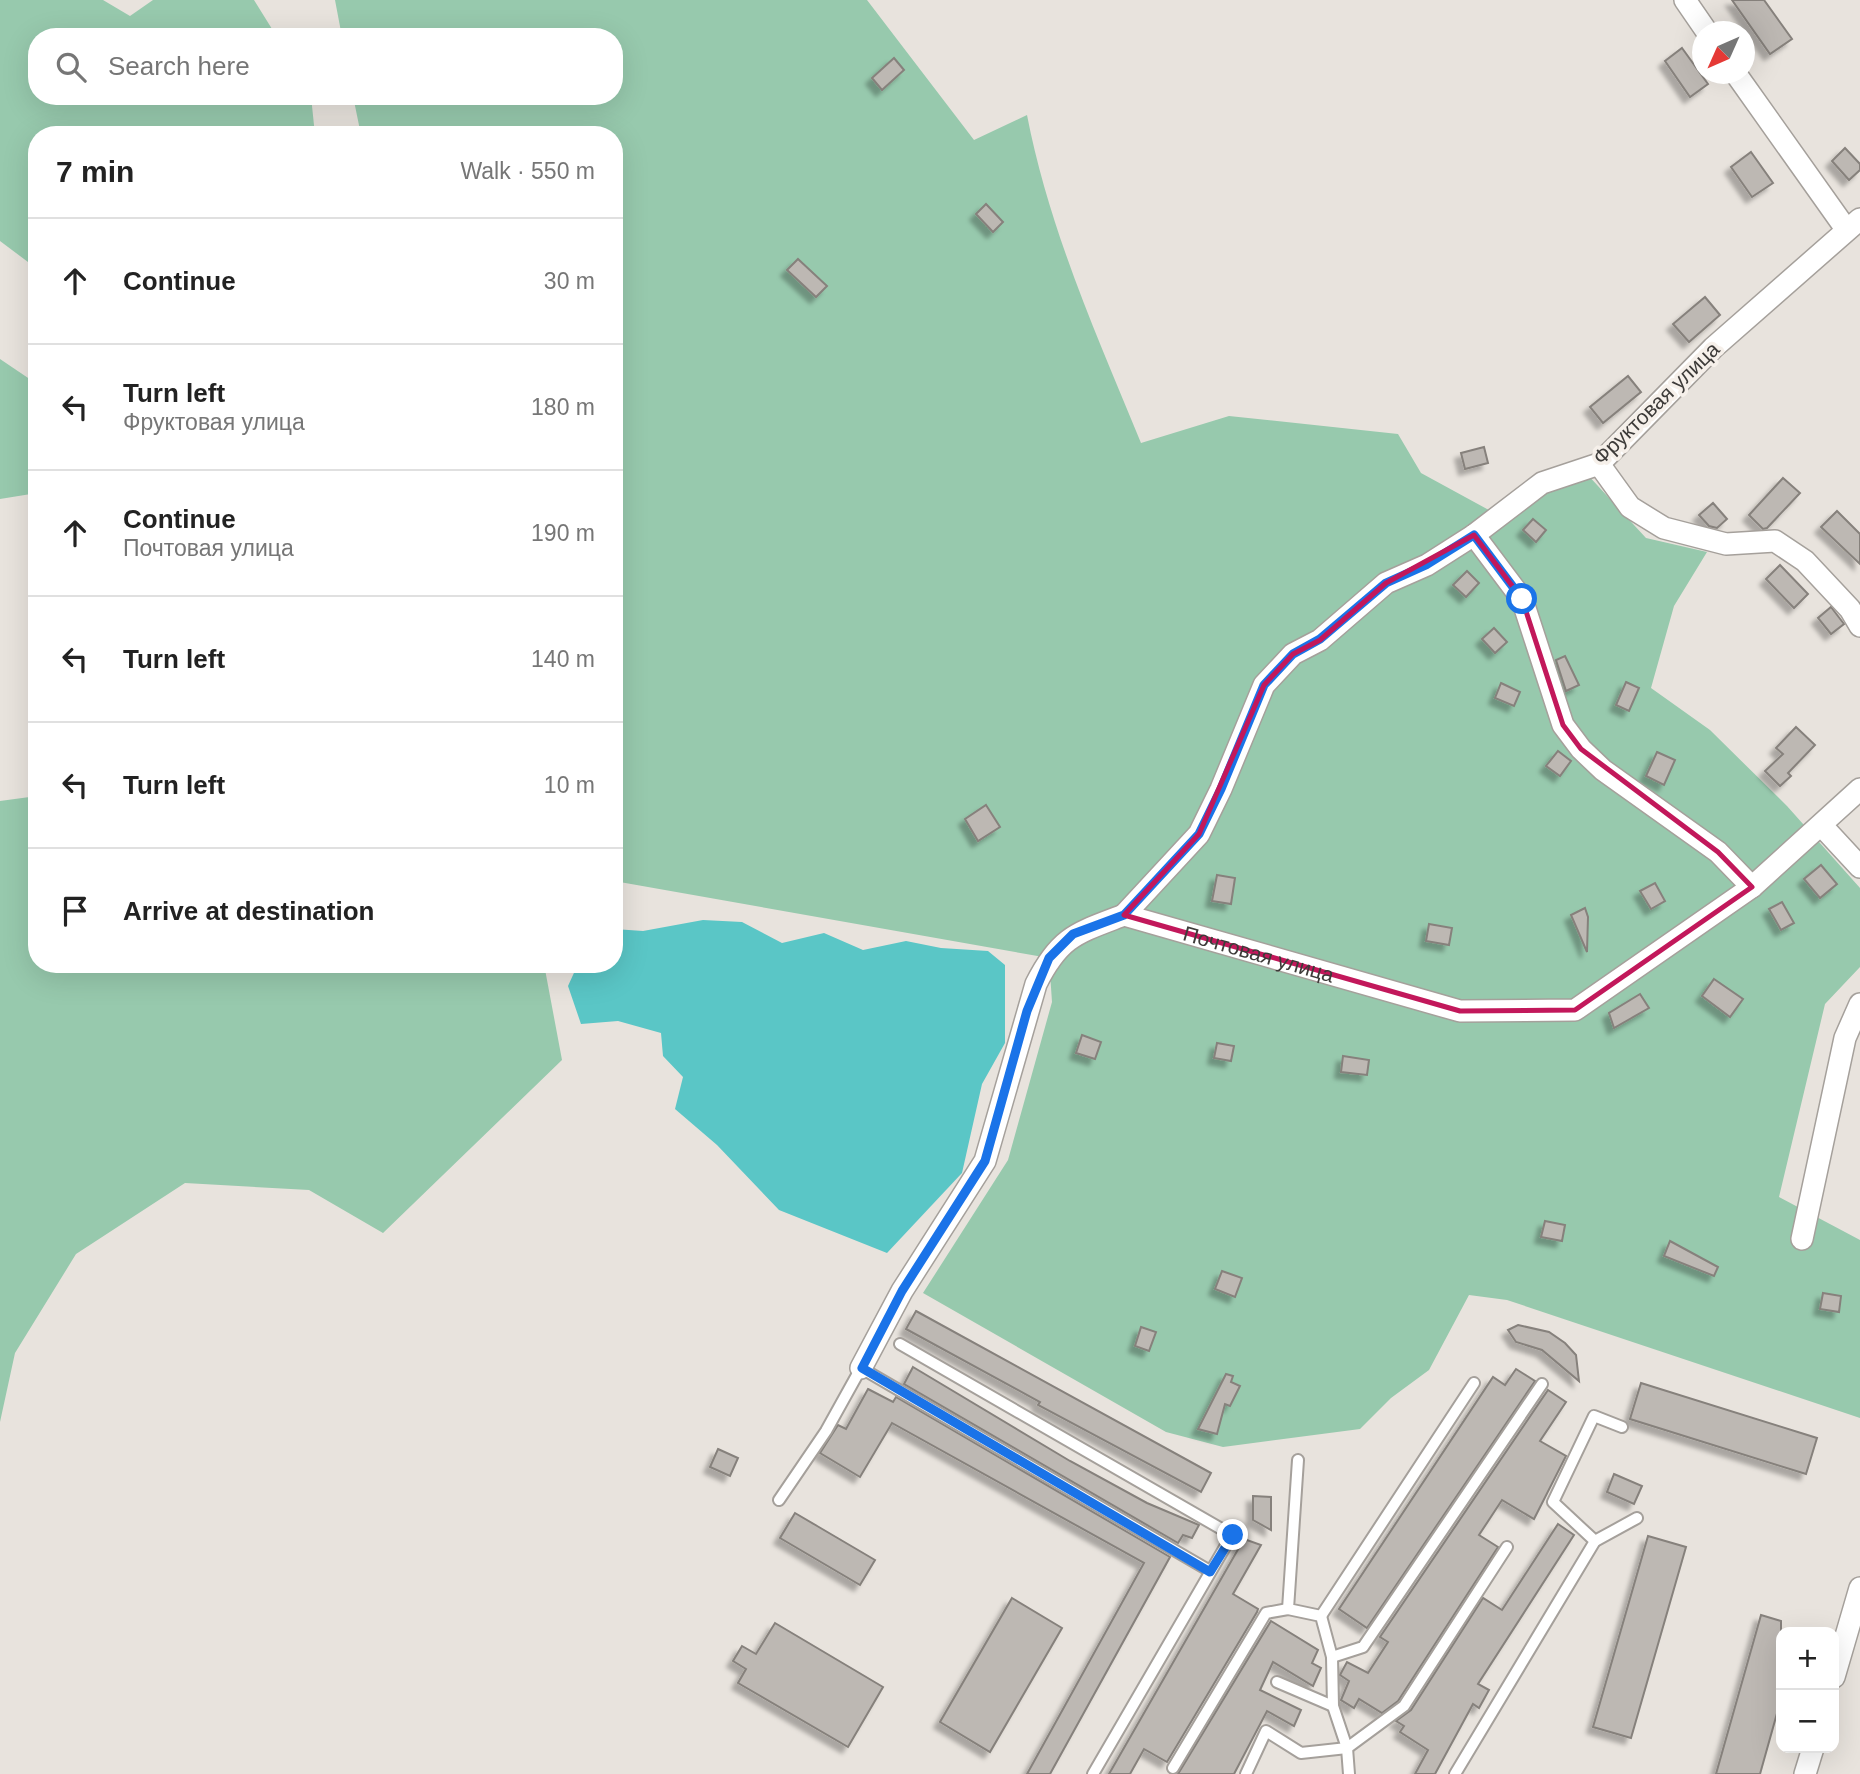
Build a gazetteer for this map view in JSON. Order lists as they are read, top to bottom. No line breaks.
{"streets":{"street":["Фруктовая улица","Почтовая улица"]},"crossings":[["Фруктовая улица","Почтовая улица"]],"north":"bottom left","page":{"search":"Search here","heading":["7 min","Walk · 550 m"],"list":[["Continue","30 m"],["Turn left","Фруктовая улица","180 m"],["Continue","Почтовая улица","190 m"],["Turn left","140 m"],["Turn left","10 m"],"Arrive at destination"],"map_buttons":["+","−"]}}
